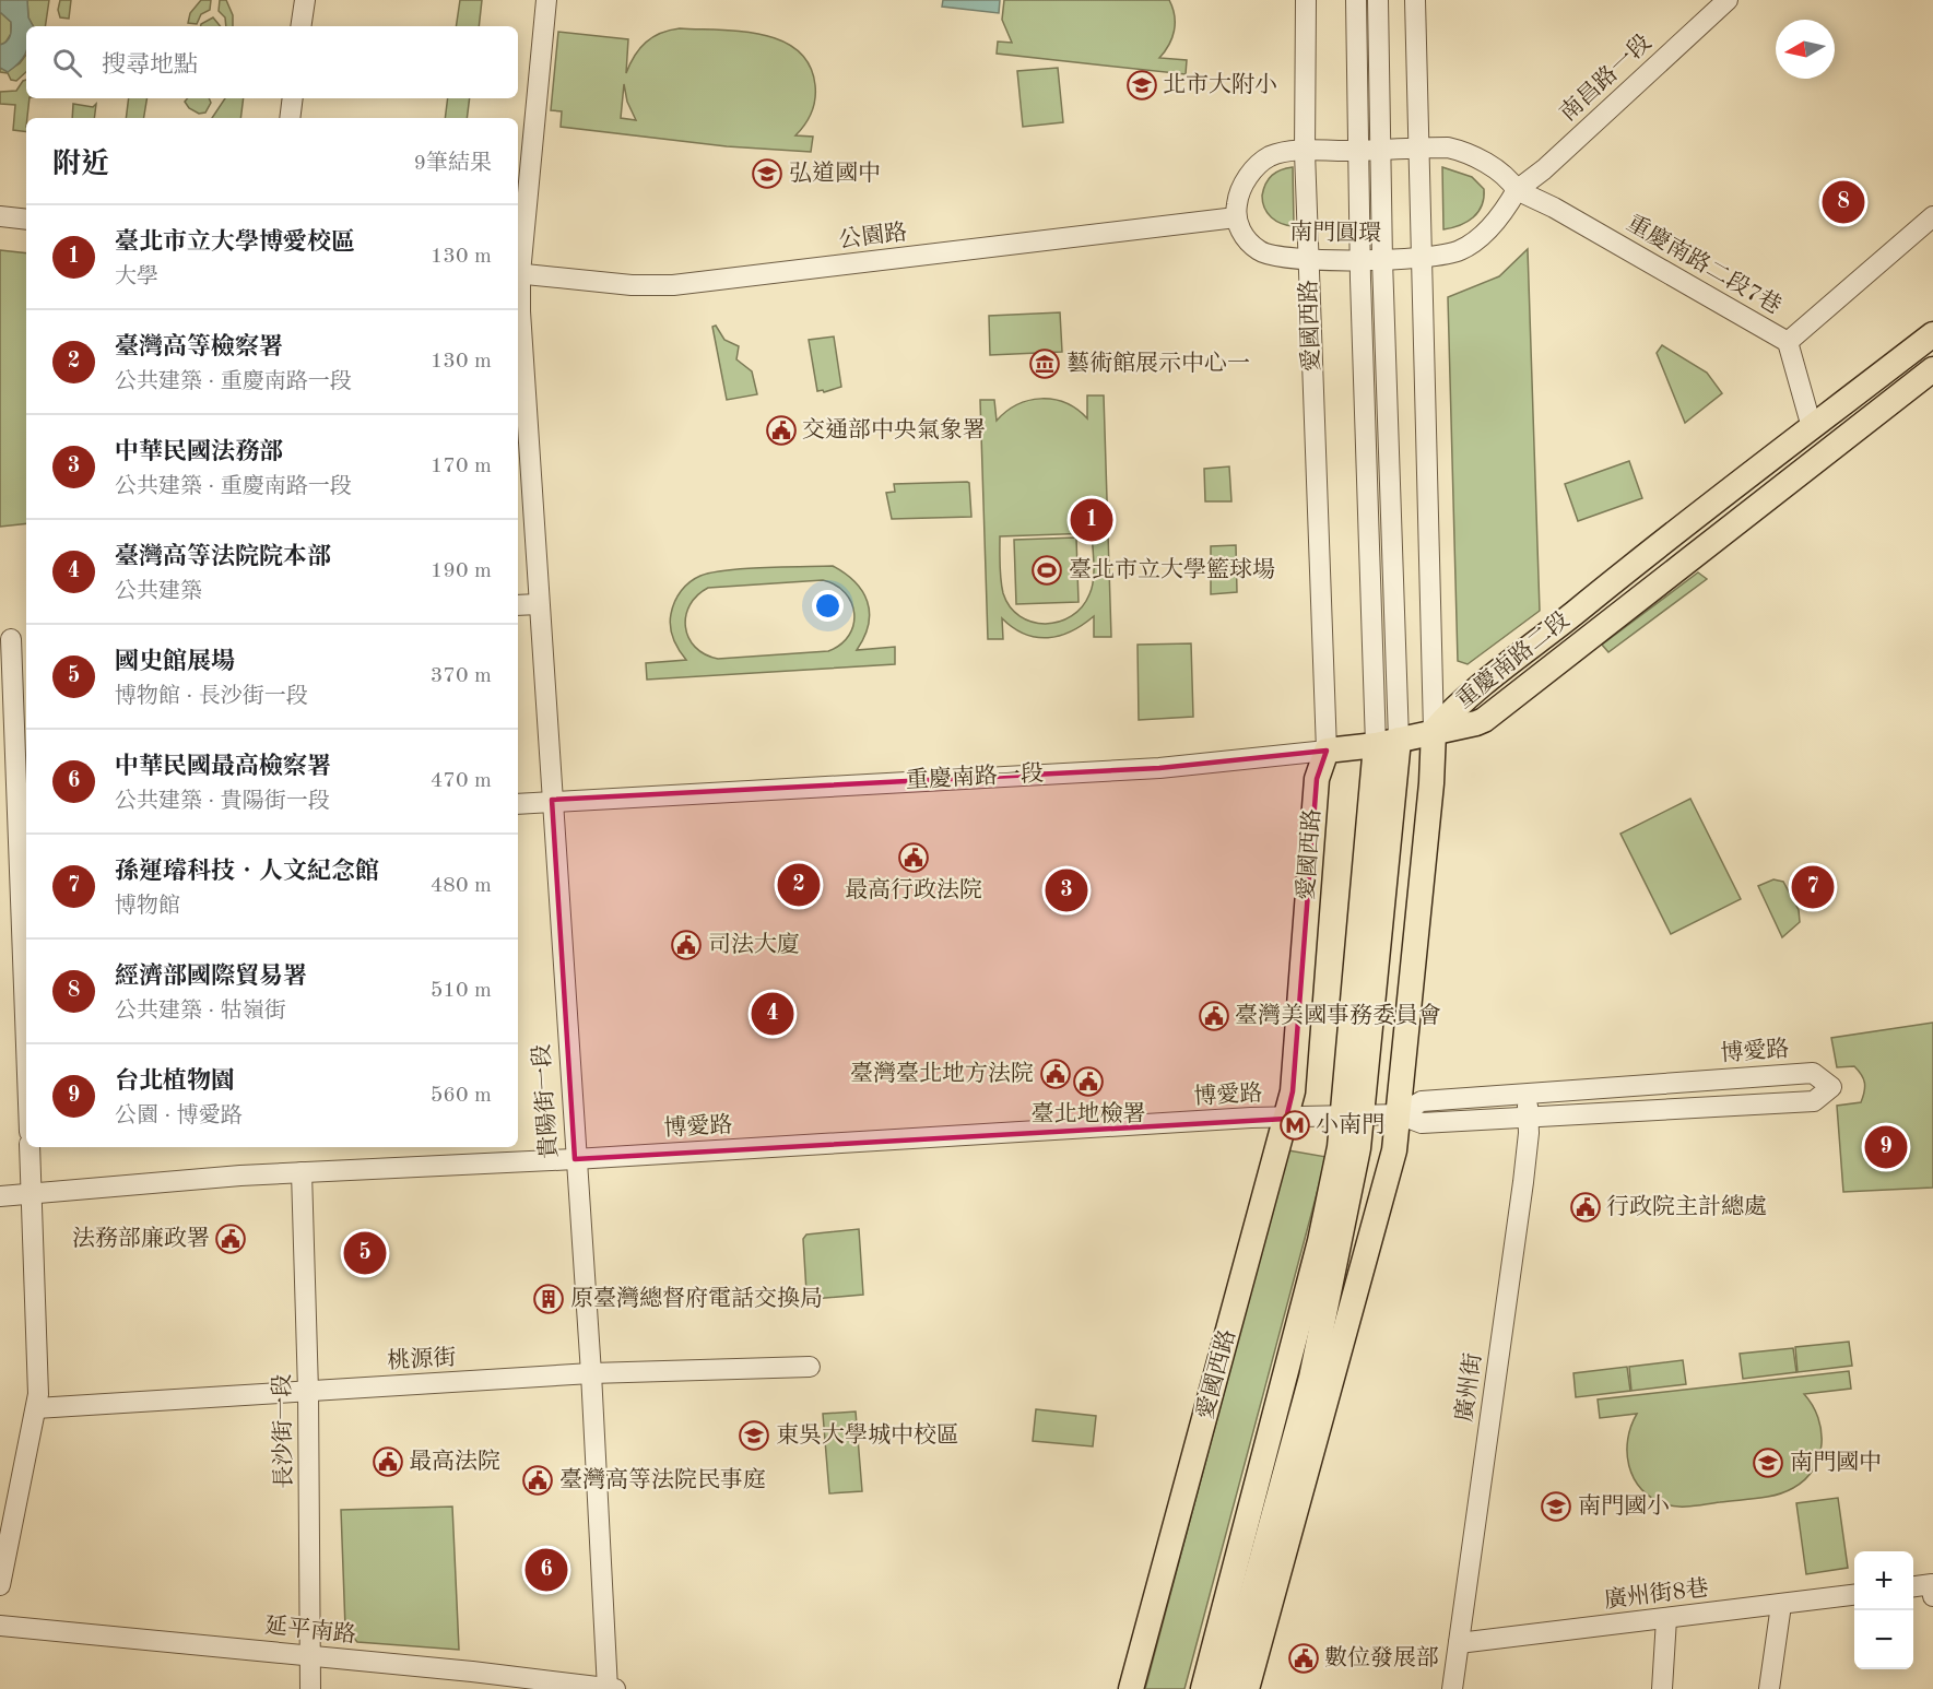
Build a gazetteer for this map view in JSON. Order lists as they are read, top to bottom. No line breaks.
{"streets":{"main road":["愛國西路","重慶南路二段","重慶南路一段"],"street":["南昌路一段","南門圓環","公園路","重慶南路二段7巷","博愛路","貴陽街一段","桃源街","廣州街","長沙街一段","廣州街8巷","延平南路"]},"crossings":[["南昌路一段","南門圓環"],["南昌路一段","重慶南路二段7巷"],["南門圓環","公園路"],["南門圓環","重慶南路二段7巷"],["南門圓環","愛國西路"],["公園路","貴陽街一段"],["重慶南路二段7巷","重慶南路二段"],["愛國西路","重慶南路一段"],["愛國西路","博愛路"],["重慶南路二段","重慶南路一段"],["重慶南路一段","貴陽街一段"],["博愛路","貴陽街一段"],["博愛路","廣州街"],["博愛路","長沙街一段"],["貴陽街一段","桃源街"],["貴陽街一段","延平南路"],["桃源街","長沙街一段"],["廣州街","廣州街8巷"],["長沙街一段","延平南路"]],"places":{"school or university":["北市大附小","弘道國中","東吳大學城中校區","南門國中","南門國小"],"museum":["藝術館展示中心一"],"public building":["交通部中央氣象署","最高行政法院","司法大廈","臺灣美國事務委員會","臺灣臺北地方法院","臺北地檢署","行政院主計總處","法務部廉政署","最高法院","臺灣高等法院民事庭","數位發展部"],"sports":["臺北市立大學籃球場"],"metro station":["小南門"],"building":["原臺灣總督府電話交換局"]},"north":"left","page":{"search":"搜尋地點","heading":["附近","9筆結果"],"pins":["8","1","2","7","3","4","9","5","6"],"list":[{"mark":"1","name":"臺北市立大學博愛校區","note":"大學","value":"130 m"},{"mark":"2","name":"臺灣高等檢察署","note":"公共建築 · 重慶南路一段","value":"130 m"},{"mark":"3","name":"中華民國法務部","note":"公共建築 · 重慶南路一段","value":"170 m"},{"mark":"4","name":"臺灣高等法院院本部","note":"公共建築","value":"190 m"},{"mark":"5","name":"國史館展場","note":"博物館 · 長沙街一段","value":"370 m"},{"mark":"6","name":"中華民國最高檢察署","note":"公共建築 · 貴陽街一段","value":"470 m"},{"mark":"7","name":"孫運璿科技．人文紀念館","note":"博物館","value":"480 m"},{"mark":"8","name":"經濟部國際貿易署","note":"公共建築 · 牯嶺街","value":"510 m"},{"mark":"9","name":"台北植物園","note":"公園 · 博愛路","value":"560 m"}],"map_buttons":["+","−"]}}
